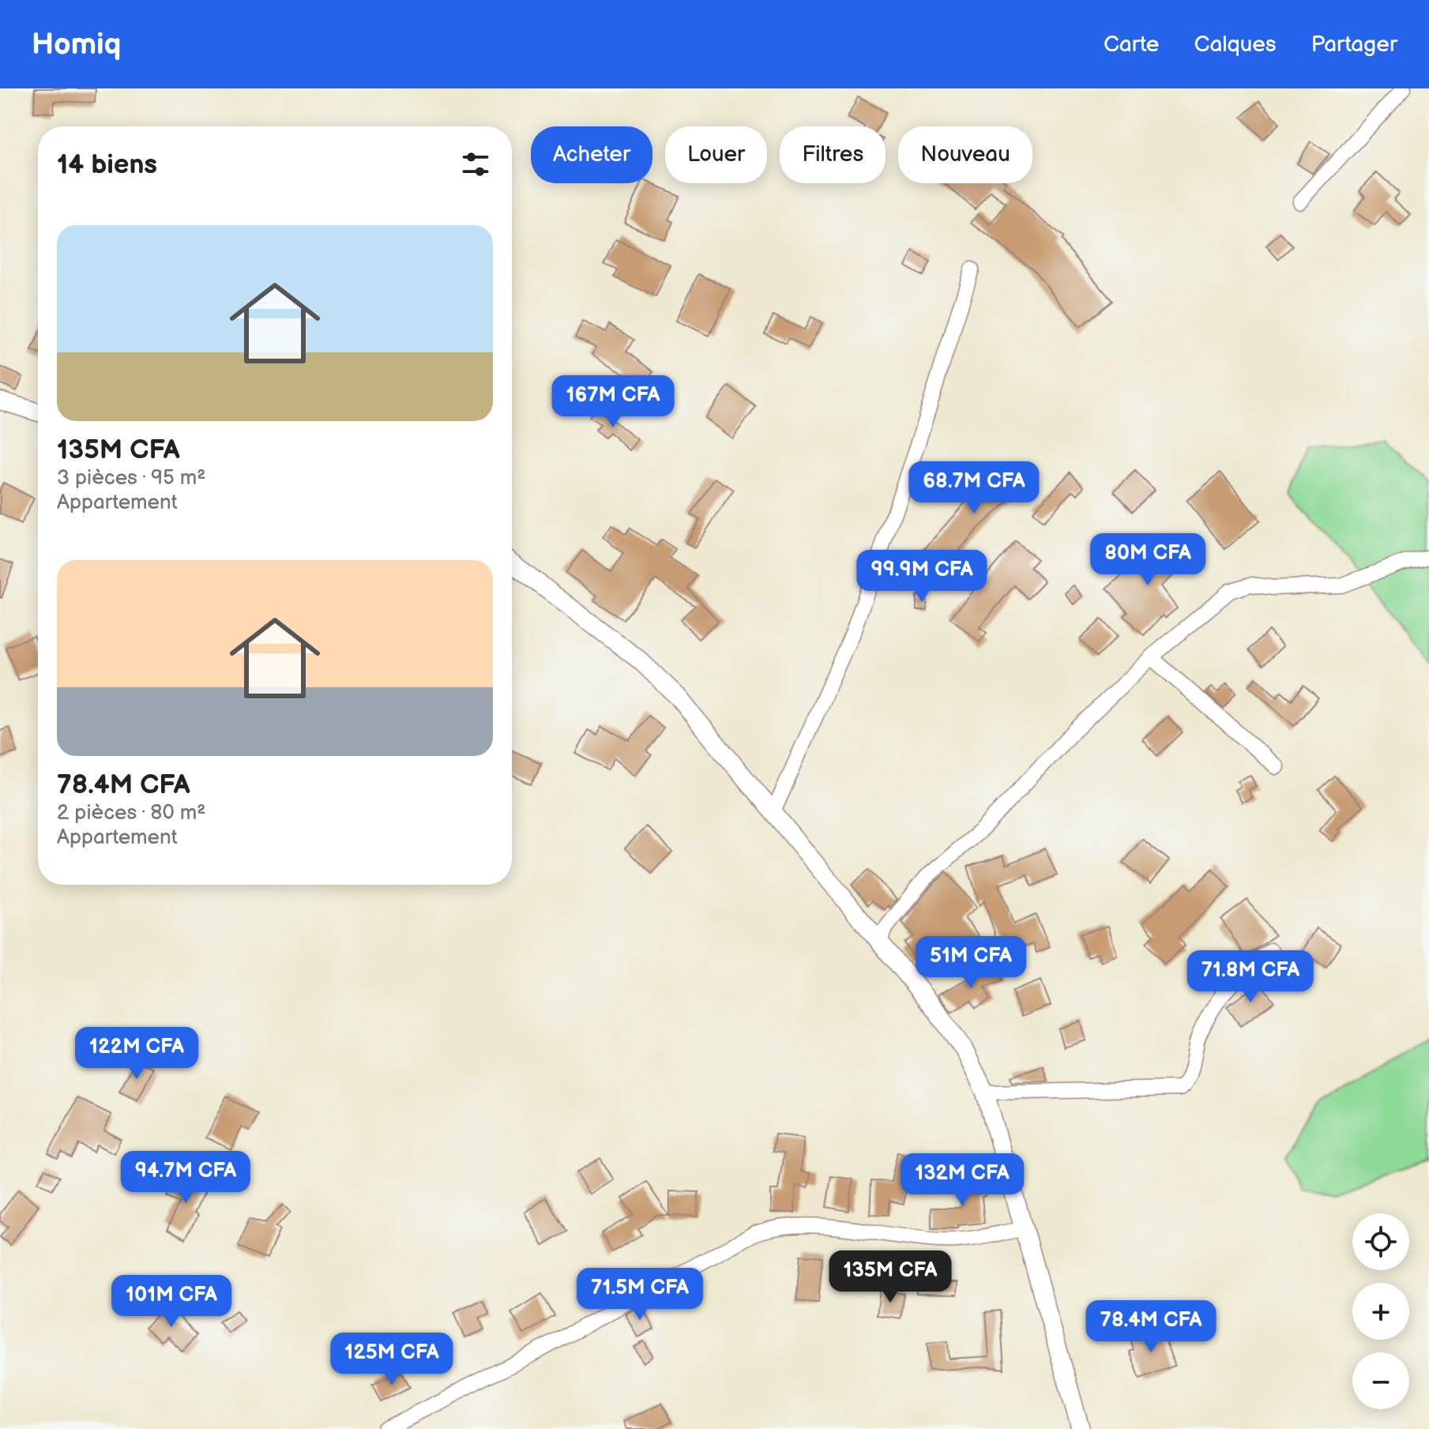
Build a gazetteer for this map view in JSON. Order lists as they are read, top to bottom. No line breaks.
{"page":{"header":"Homiq","nav":["Carte","Calques","Partager"],"chip":["Acheter","Louer","Filtres","Nouveau"],"heading":"14 biens","list":[{"name":"135M CFA","note":"3 pièces · 95 m² · Appartement"},{"name":"78.4M CFA","note":"2 pièces · 80 m² · Appartement"}],"price":["167M CFA","68.7M CFA","80M CFA","99.9M CFA","51M CFA","71.8M CFA","122M CFA","94.7M CFA","132M CFA","135M CFA","71.5M CFA","101M CFA","78.4M CFA","125M CFA"],"map_buttons":["+","−"]}}
